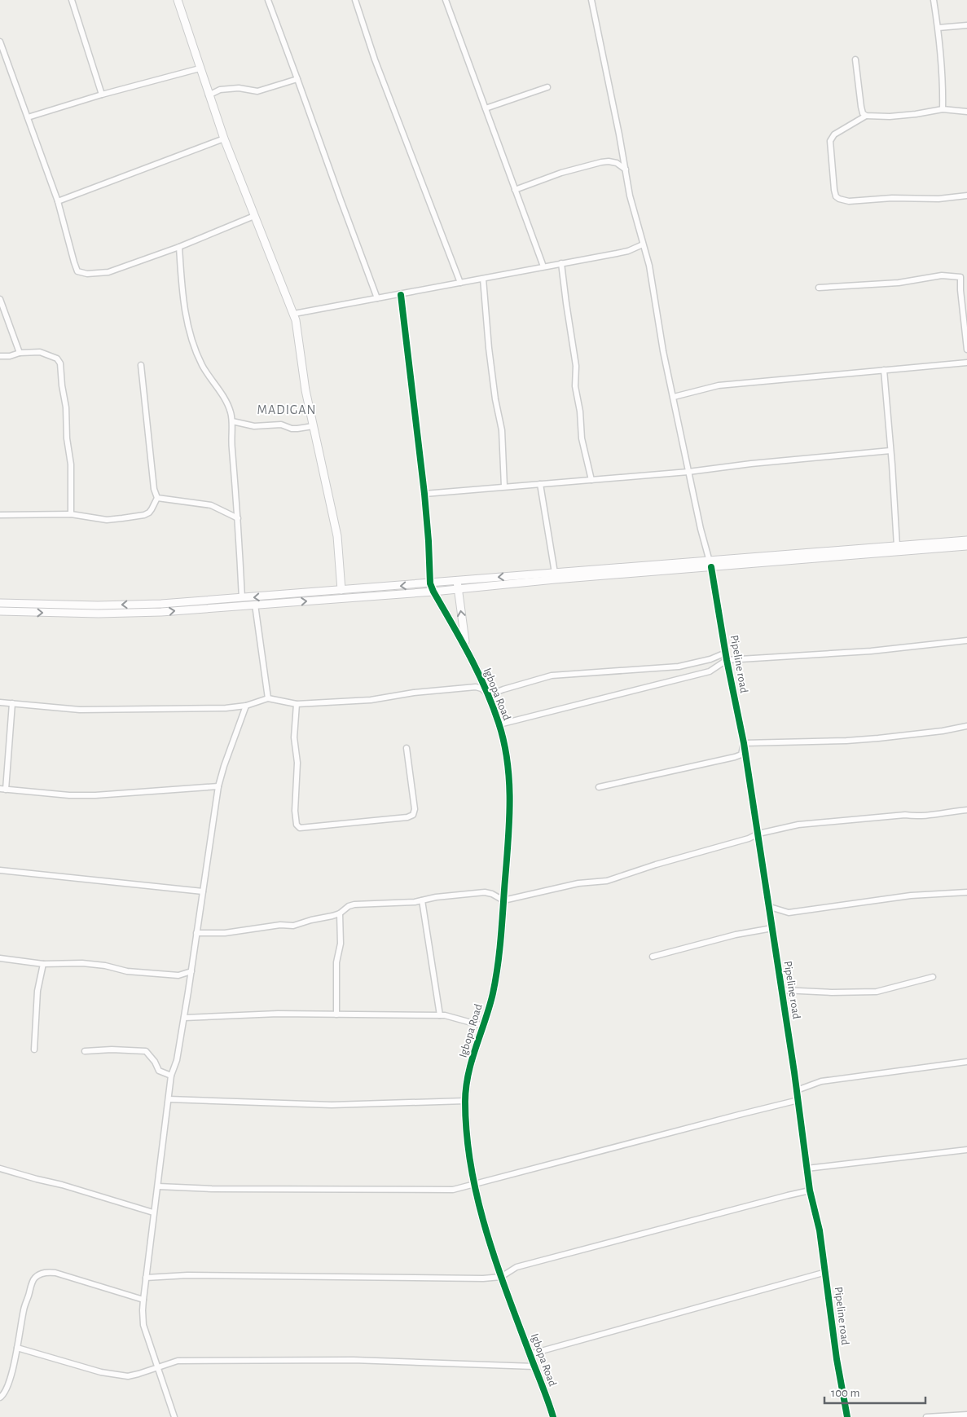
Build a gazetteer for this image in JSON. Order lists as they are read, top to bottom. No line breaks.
{"streets":{"main road":["Igbopa Road"],"street":["Pipeline road"]},"districts":["MADIGAN"],"scale_bar":"100 m"}
